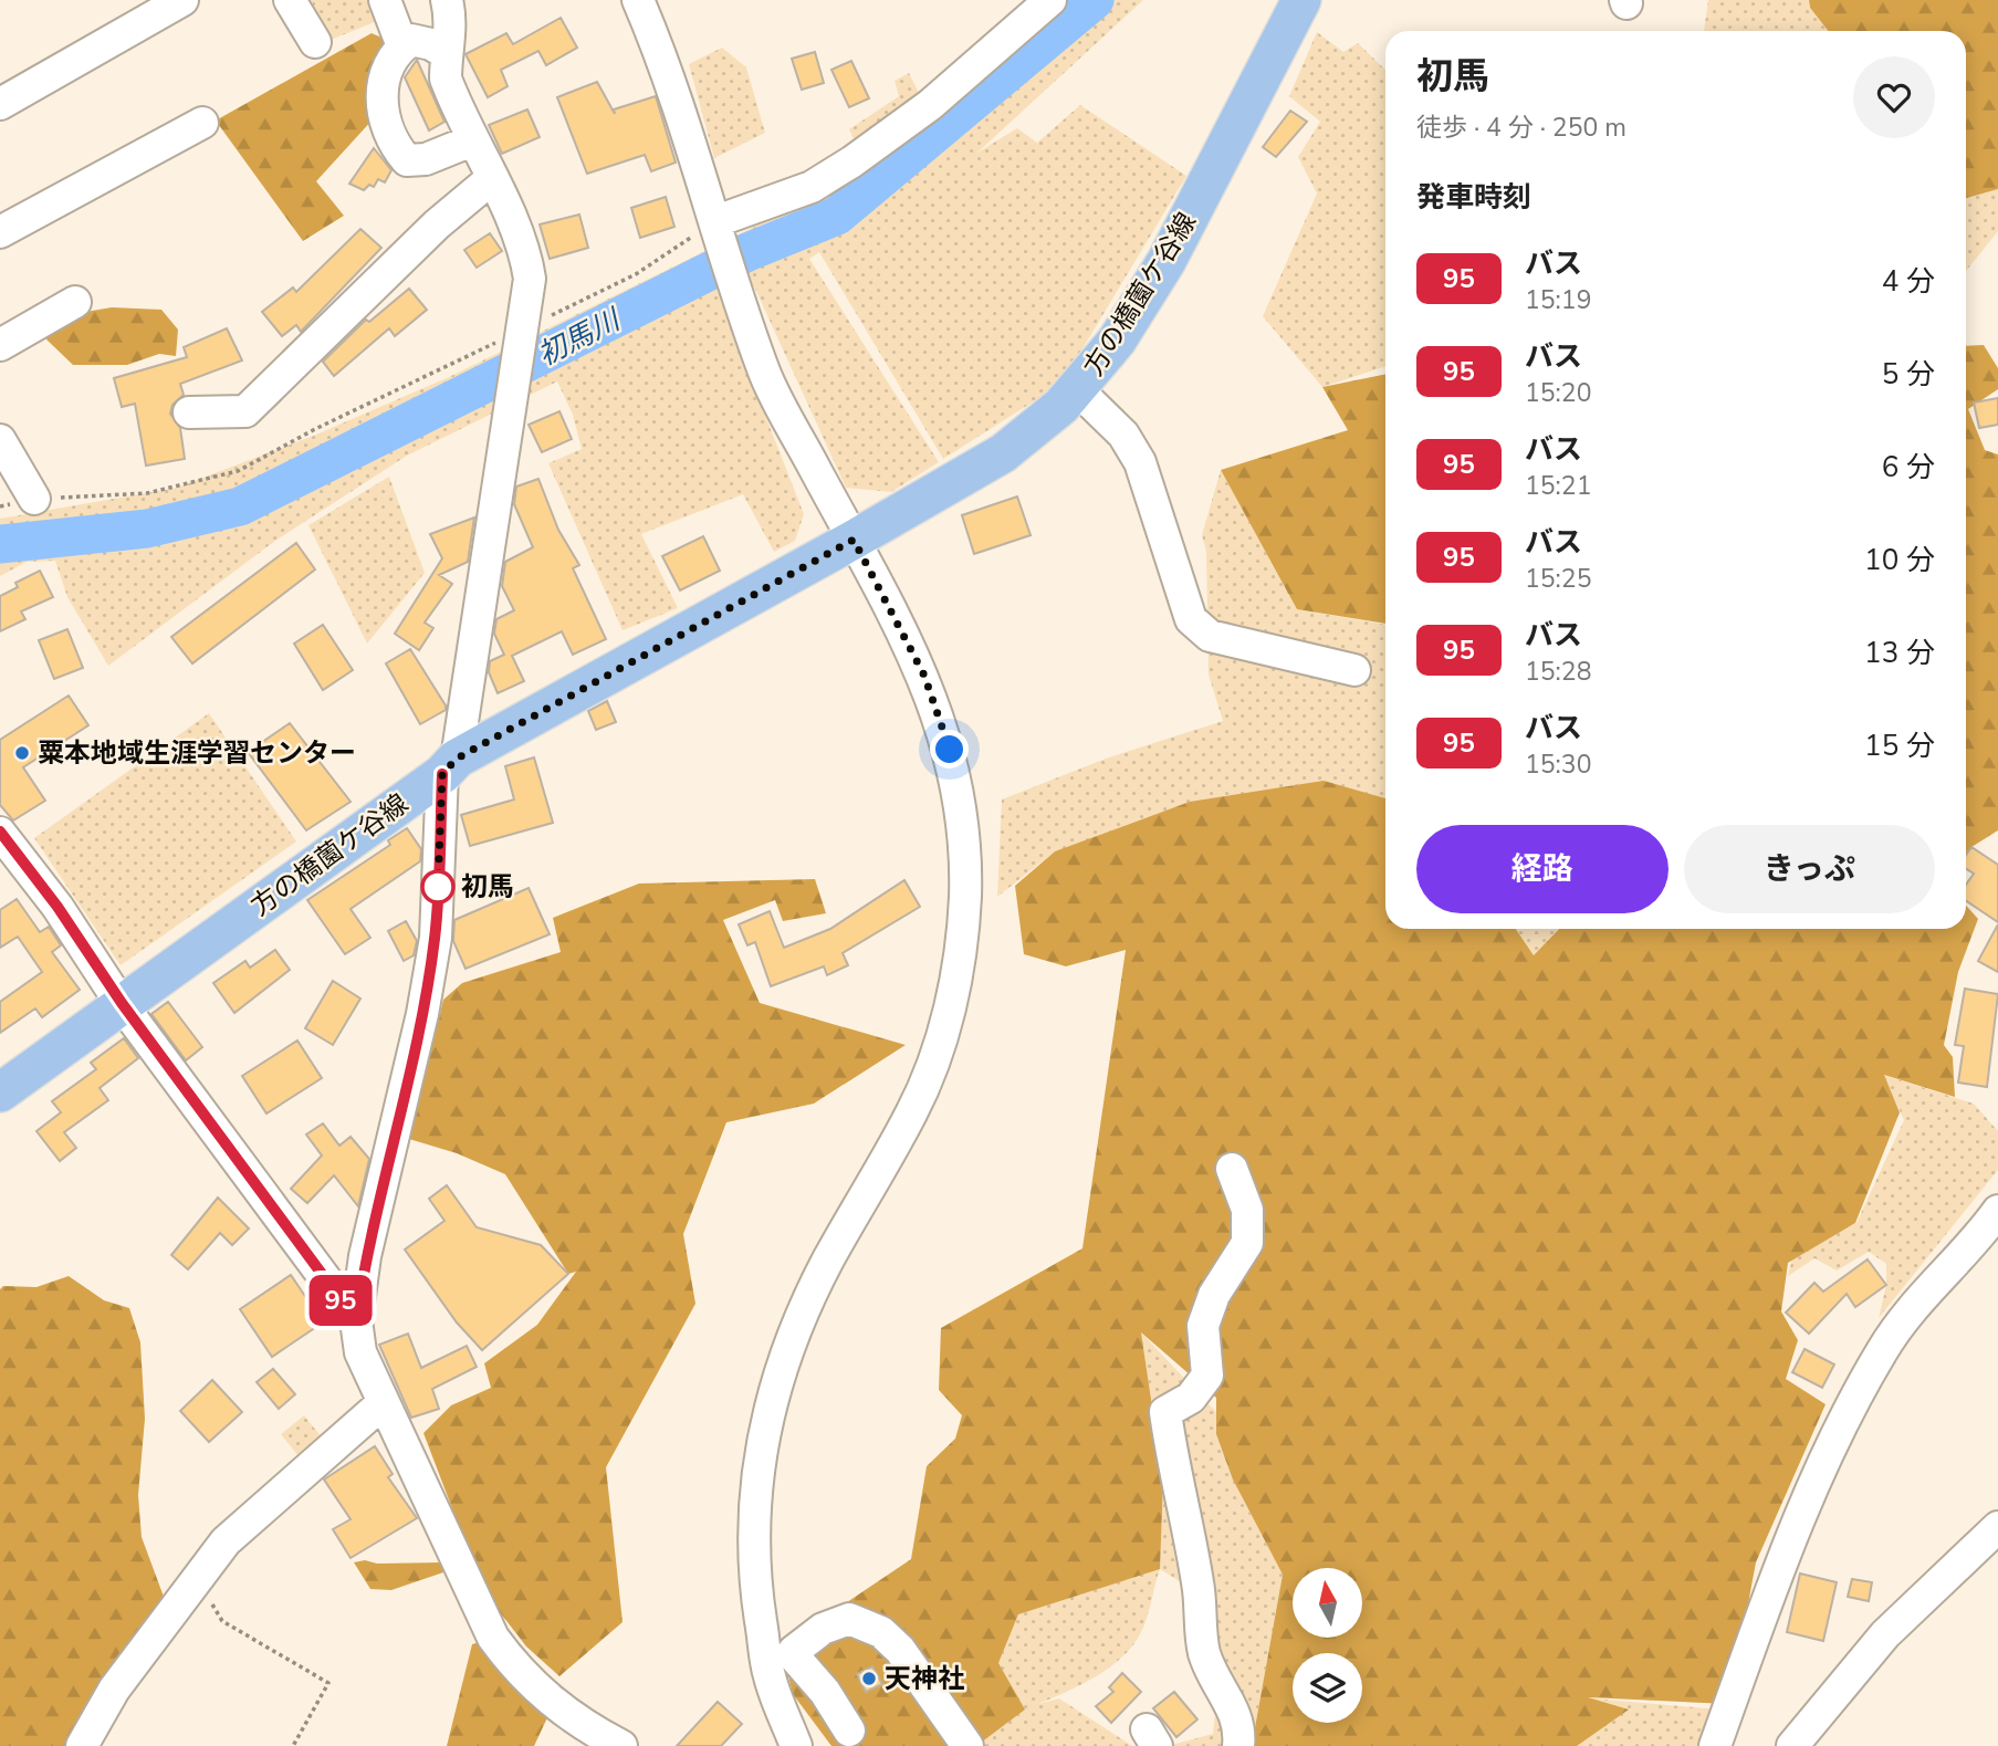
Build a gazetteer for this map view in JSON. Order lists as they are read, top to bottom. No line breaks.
{"streets":{"main road":["方の橋薗ケ谷線"]},"water":["初馬川"],"places":["粟本地域生涯学習センター","初馬","天神社"],"lines":["bus line 95"],"north":"top","page":{"on_map":"95","heading":[["初馬","徒歩 · 4 分 · 250 m"],"発車時刻"],"list":[{"mark":"95","name":"バス","note":"15:19","value":"4 分"},{"mark":"95","name":"バス","note":"15:20","value":"5 分"},{"mark":"95","name":"バス","note":"15:21","value":"6 分"},{"mark":"95","name":"バス","note":"15:25","value":"10 分"},{"mark":"95","name":"バス","note":"15:28","value":"13 分"},{"mark":"95","name":"バス","note":"15:30","value":"15 分"}],"buttons":["経路","きっぷ"]}}
